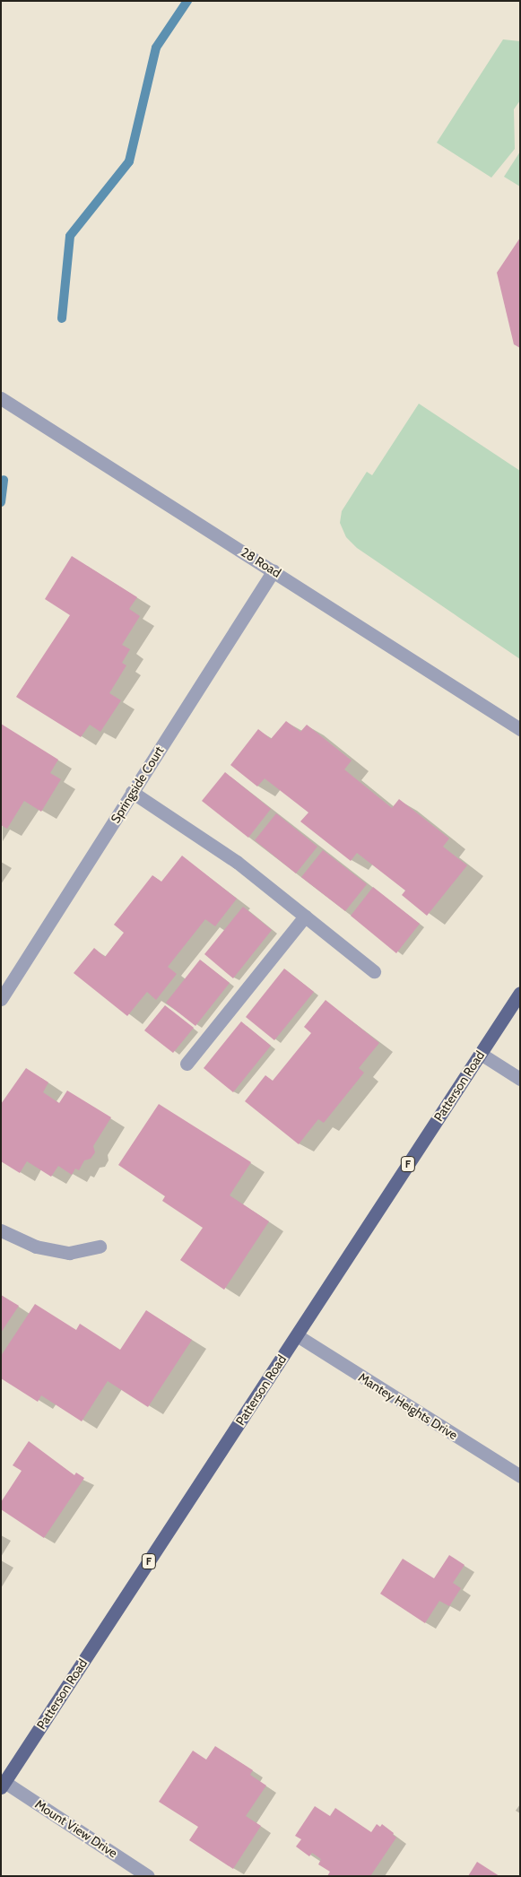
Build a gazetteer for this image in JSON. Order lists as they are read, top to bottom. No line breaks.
{"streets":{"main road":["Patterson Road","F"],"street":["28 Road","Springside Court","Mantey Heights Drive","Mount View Drive"]},"crossings":[["28 Road","Springside Court"],["Patterson Road","Mantey Heights Drive"],["Patterson Road","Mount View Drive"]]}
